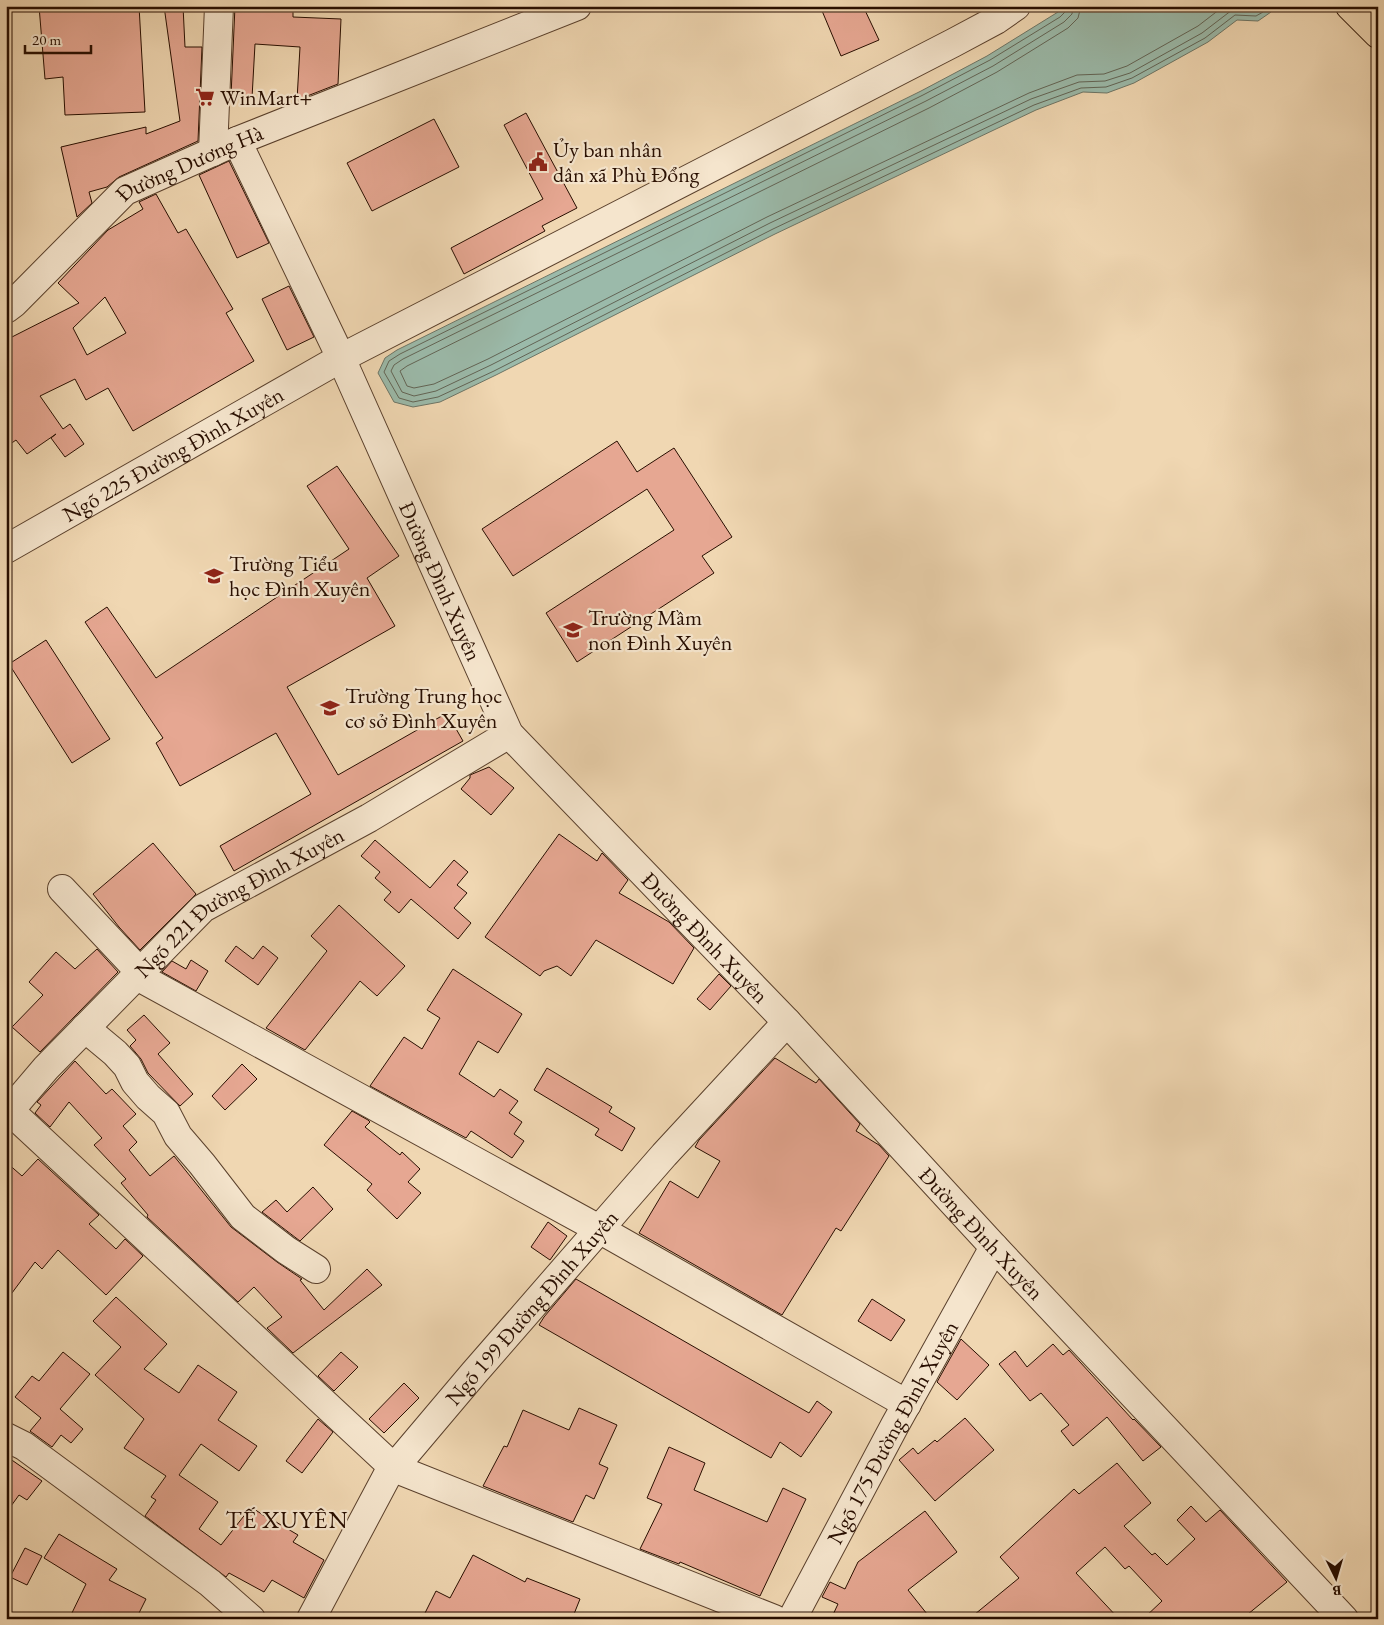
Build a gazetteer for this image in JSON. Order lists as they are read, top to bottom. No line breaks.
{"streets":{"street":["Đường Dương Hà","Ngõ 225 Đường Đình Xuyên","Đường Đình Xuyên","Ngõ 221 Đường Đình Xuyên","Ngõ 199 Đường Đình Xuyên","Ngõ 175 Đường Đình Xuyên"]},"crossings":[["Đường Dương Hà","Đường Đình Xuyên"],["Ngõ 225 Đường Đình Xuyên","Đường Đình Xuyên"],["Đường Đình Xuyên","Ngõ 221 Đường Đình Xuyên"],["Đường Đình Xuyên","Ngõ 199 Đường Đình Xuyên"],["Đường Đình Xuyên","Ngõ 175 Đường Đình Xuyên"]],"districts":["TẾ XUYÊN"],"places":{"supermarket":["WinMart+"],"public building":["Ủy ban nhân dân xã Phù Đổng"],"school or university":["Trường Tiểu học Đình Xuyên","Trường Mầm non Đình Xuyên","Trường Trung học cơ sở Đình Xuyên"]},"scale_bar":"20 m","north":"bottom"}
